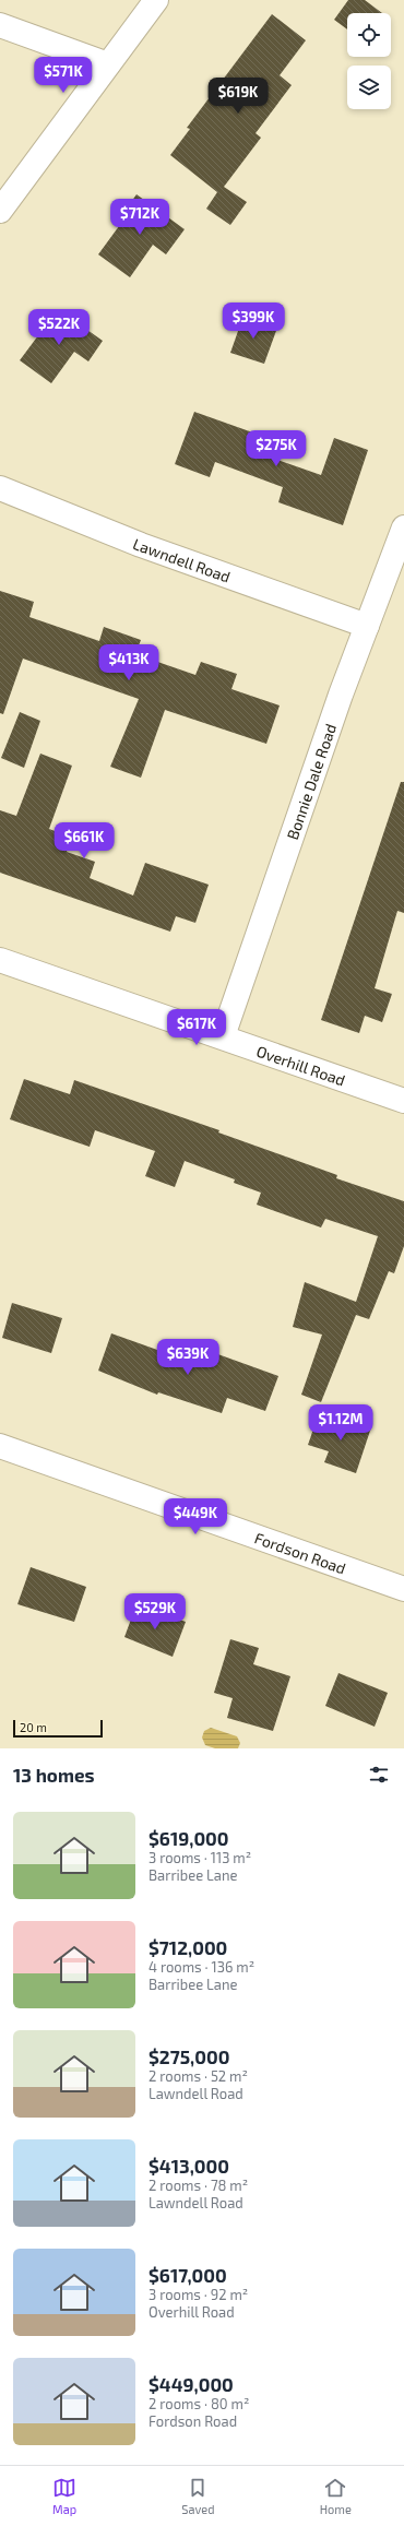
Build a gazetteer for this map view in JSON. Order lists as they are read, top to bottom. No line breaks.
{"streets":{"street":["Lawndell Road","Bonnie Dale Road","Overhill Road","Fordson Road"]},"crossings":[["Lawndell Road","Bonnie Dale Road"],["Bonnie Dale Road","Overhill Road"]],"scale_bar":"20 m","page":{"price":["$571K","$619K","$712K","$399K","$522K","$275K","$413K","$661K","$617K","$639K","$1.12M","$449K","$529K"],"scale":"20 m","heading":"13 homes","list":[{"name":"$619,000","note":"3 rooms · 113 m² · Barribee Lane"},{"name":"$712,000","note":"4 rooms · 136 m² · Barribee Lane"},{"name":"$275,000","note":"2 rooms · 52 m² · Lawndell Road"},{"name":"$413,000","note":"2 rooms · 78 m² · Lawndell Road"},{"name":"$617,000","note":"3 rooms · 92 m² · Overhill Road"},{"name":"$449,000","note":"2 rooms · 80 m² · Fordson Road"}],"tabs":["Map","Saved","Home"]}}
